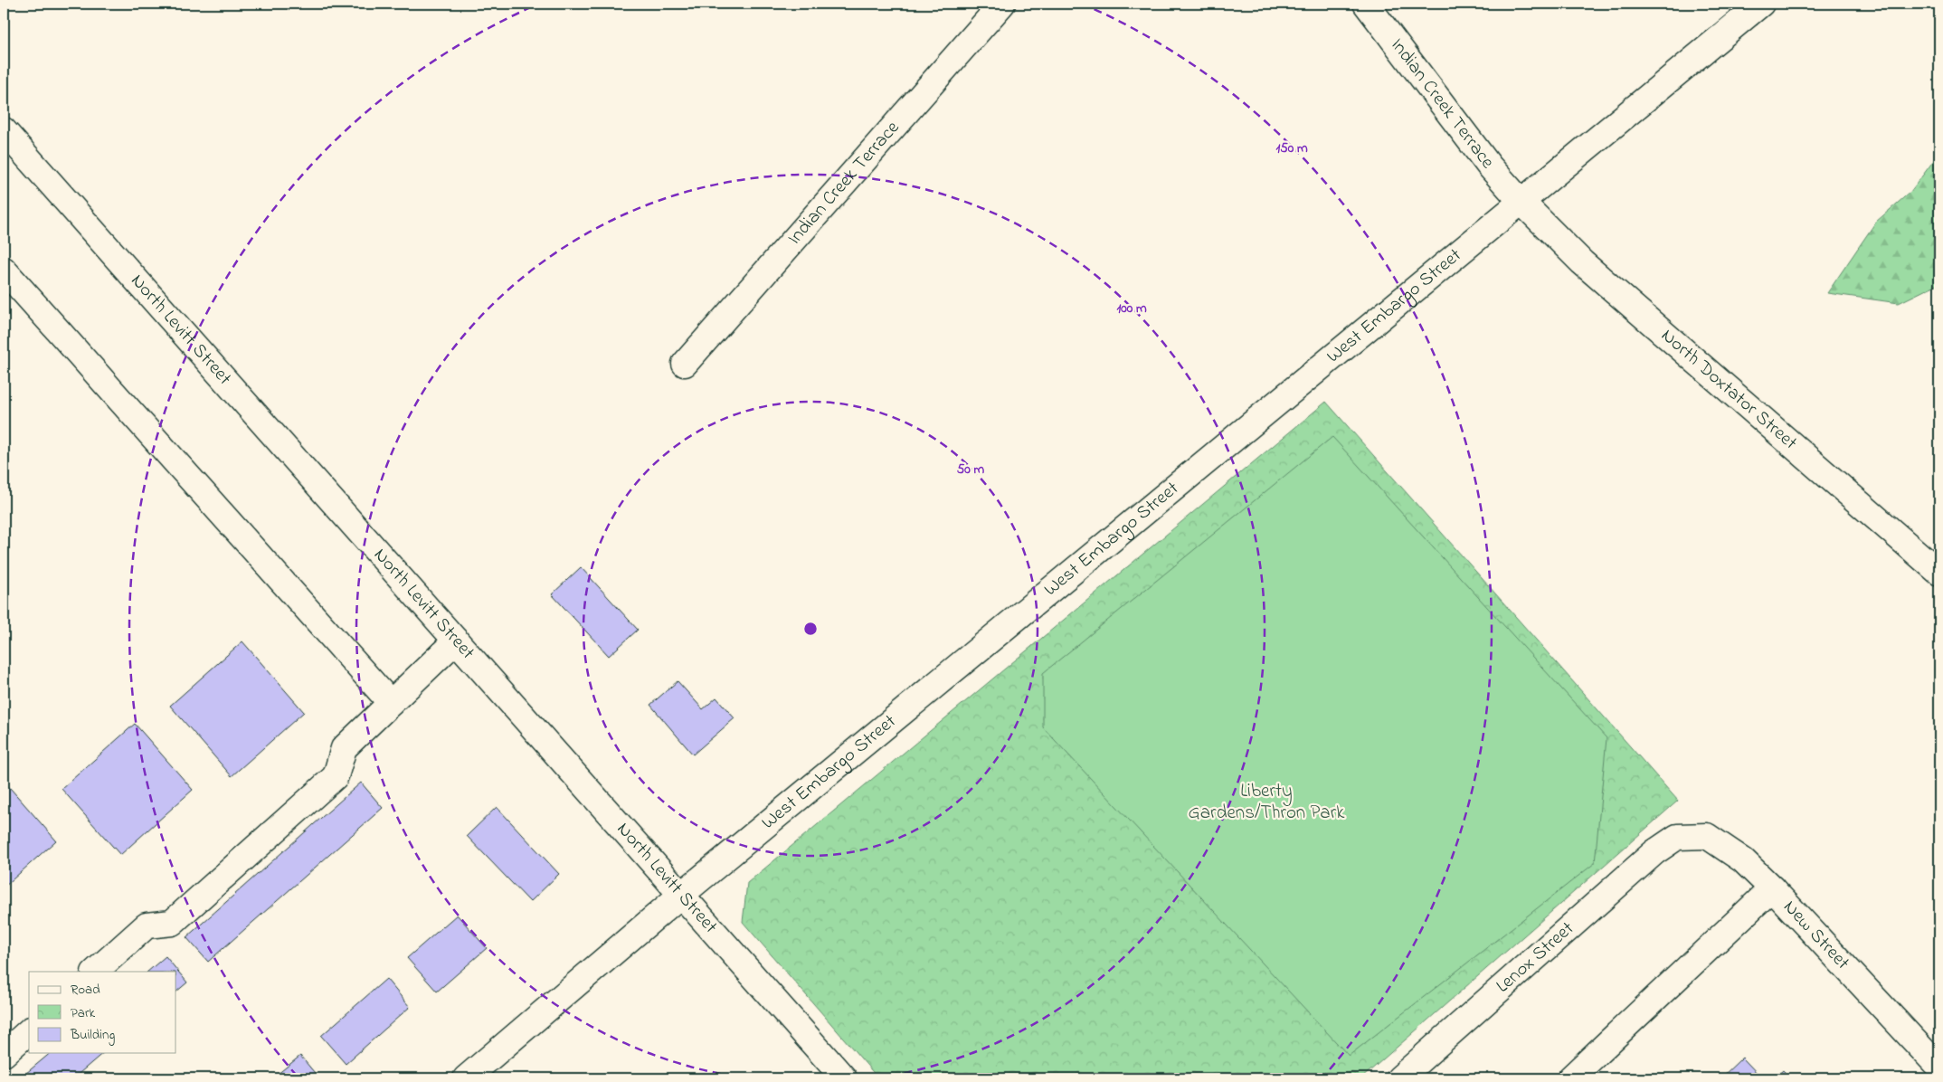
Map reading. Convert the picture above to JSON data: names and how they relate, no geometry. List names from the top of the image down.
{
  "streets": {
    "street": [
      "Indian Creek Terrace",
      "West Embargo Street",
      "North Levitt Street",
      "North Doxtator Street",
      "New Street",
      "Lenox Street"
    ]
  },
  "crossings": [
    ["Indian Creek Terrace", "West Embargo Street"],
    ["Indian Creek Terrace", "North Doxtator Street"],
    ["West Embargo Street", "North Levitt Street"],
    ["West Embargo Street", "North Doxtator Street"],
    ["New Street", "Lenox Street"]
  ],
  "parks": ["Liberty Gardens/Thron Park"],
  "legend": ["Road", "Park", "Building"],
  "rings": ["150 m", "100 m", "50 m"]
}
